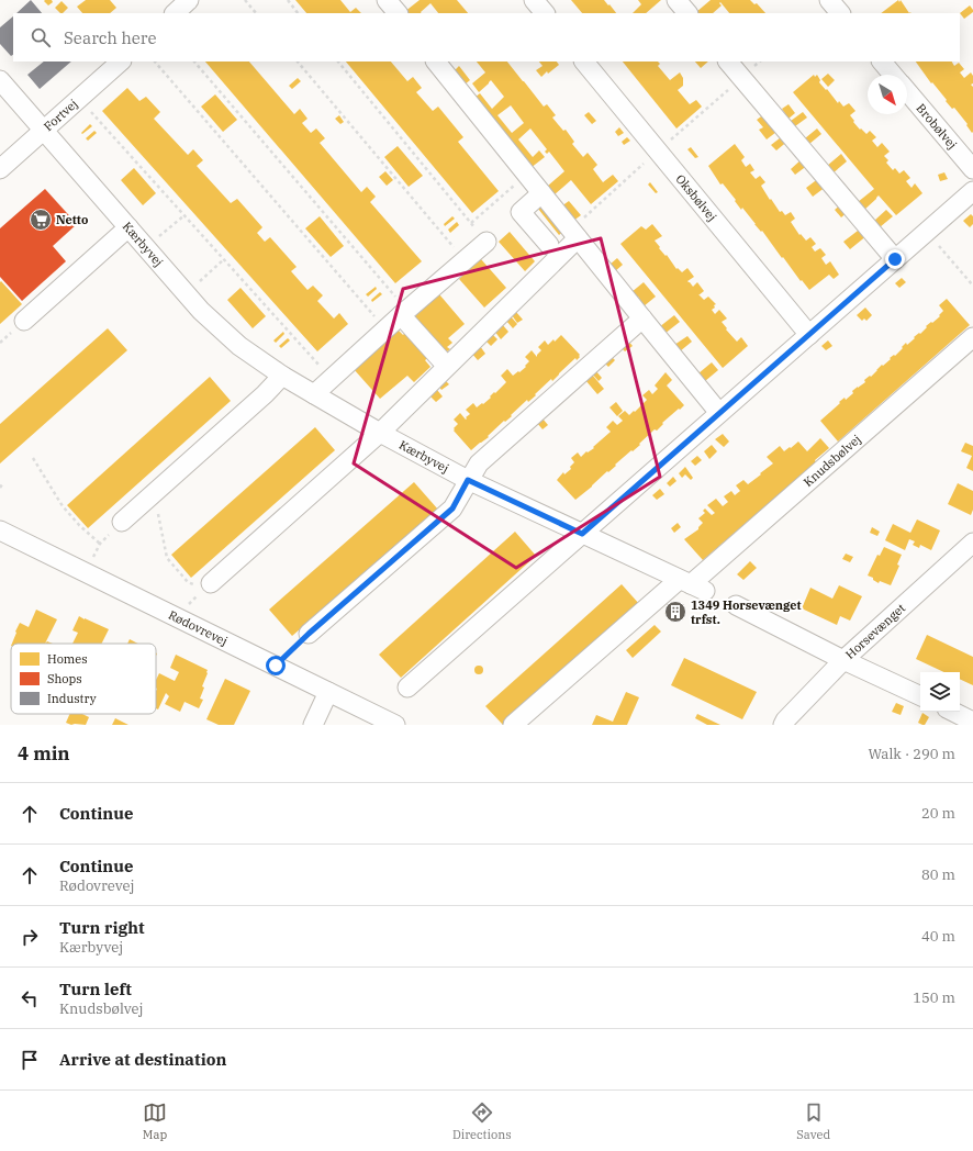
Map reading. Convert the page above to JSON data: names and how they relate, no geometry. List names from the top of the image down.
{
  "streets": {
    "street": [
      "Fortvej",
      "Brobølvej",
      "Oksbølvej",
      "Kærbyvej",
      "Knudsbølvej",
      "Rødovrevej",
      "Horsevænget"
    ]
  },
  "crossings": [
    ["Fortvej", "Kærbyvej"],
    ["Kærbyvej", "Knudsbølvej"]
  ],
  "places": {
    "supermarket": ["Netto"],
    "building": ["1349 Horsevænget trfst."]
  },
  "legend": ["Homes", "Shops", "Industry"],
  "north": "bottom right",
  "page": {
    "search": "Search here",
    "heading": ["4 min", "Walk · 290 m"],
    "list": [
      ["Continue", "20 m"],
      ["Continue", "Rødovrevej", "80 m"],
      ["Turn right", "Kærbyvej", "40 m"],
      ["Turn left", "Knudsbølvej", "150 m"],
      "Arrive at destination"
    ],
    "nav": ["Map", "Directions", "Saved"]
  }
}
